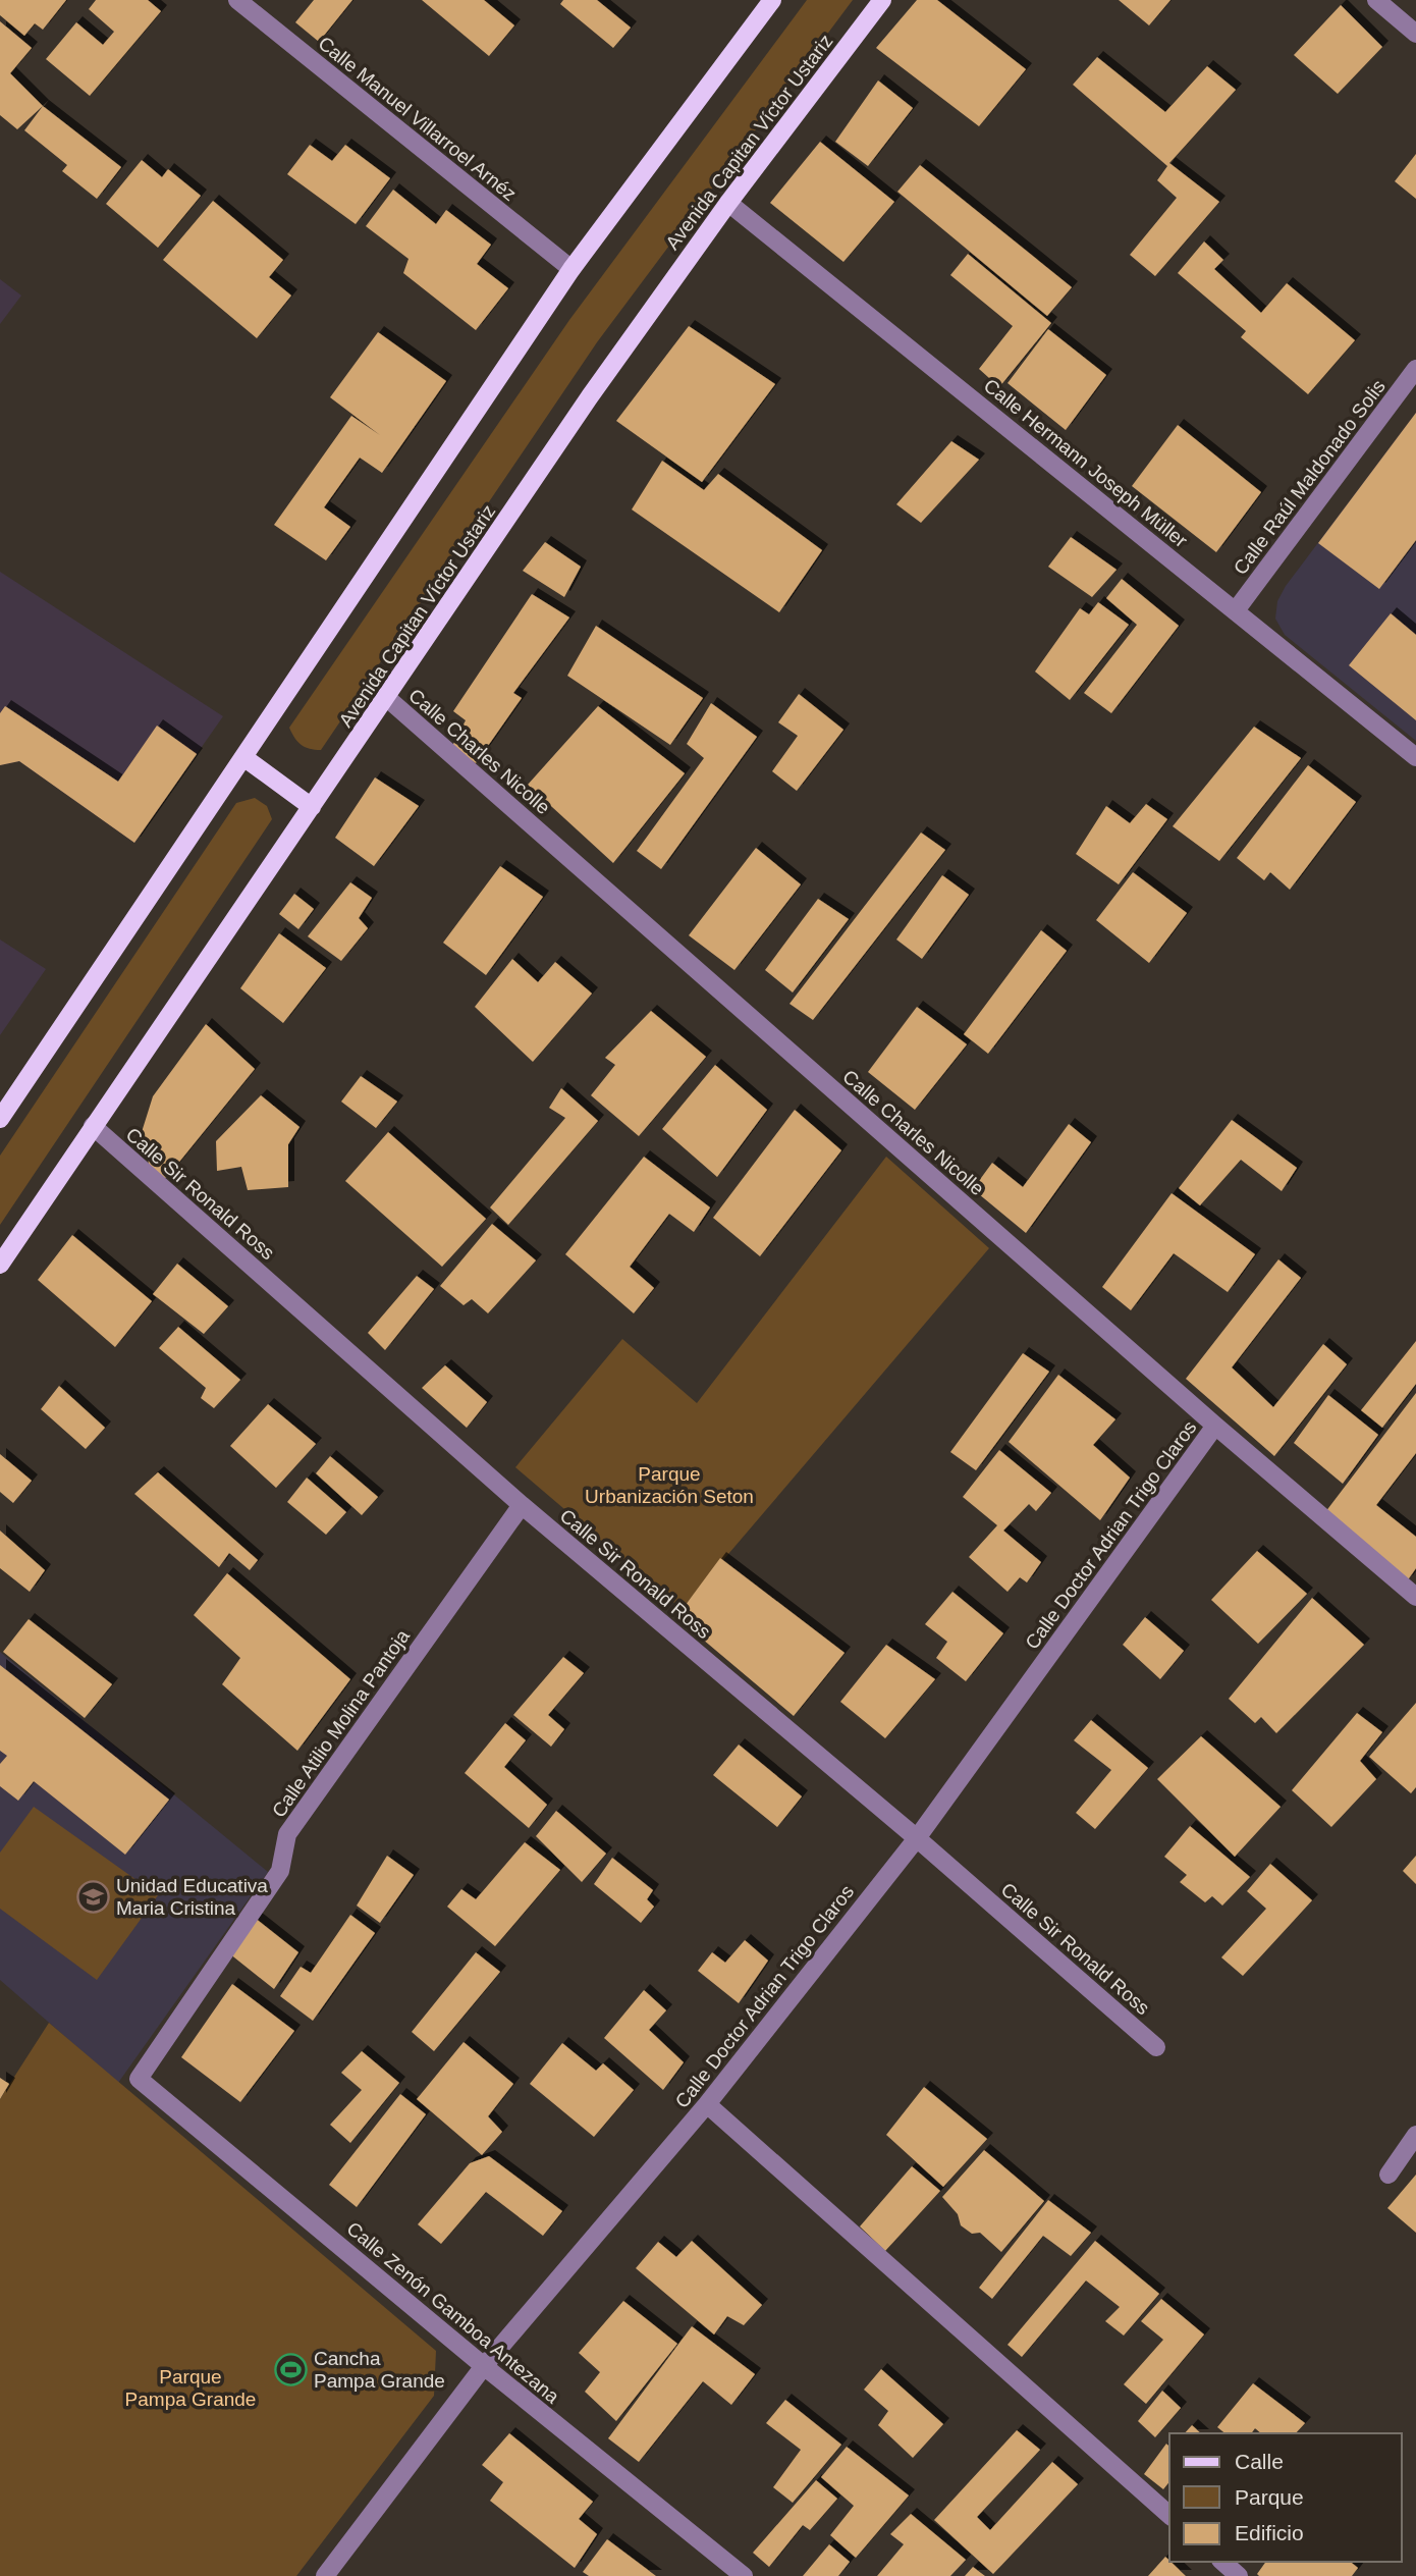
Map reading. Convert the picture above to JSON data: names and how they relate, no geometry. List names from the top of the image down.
{
  "streets": {
    "main road": ["Avenida Capitan Víctor Ustariz"],
    "street": [
      "Calle Manuel Villarroel Arnéz",
      "Calle Hermann Joseph Müller",
      "Calle Raúl Maldonado Solis",
      "Calle Charles Nicolle",
      "Calle Sir Ronald Ross",
      "Calle Doctor Adrian Trigo Claros",
      "Calle Atilio Molina Pantoja",
      "Calle Zenón Gamboa Antezana"
    ]
  },
  "crossings": [
    ["Avenida Capitan Víctor Ustariz", "Calle Hermann Joseph Müller"],
    ["Avenida Capitan Víctor Ustariz", "Calle Charles Nicolle"],
    ["Avenida Capitan Víctor Ustariz", "Calle Sir Ronald Ross"],
    ["Calle Hermann Joseph Müller", "Calle Raúl Maldonado Solis"],
    ["Calle Charles Nicolle", "Calle Doctor Adrian Trigo Claros"],
    ["Calle Sir Ronald Ross", "Calle Doctor Adrian Trigo Claros"],
    ["Calle Sir Ronald Ross", "Calle Atilio Molina Pantoja"],
    ["Calle Doctor Adrian Trigo Claros", "Calle Zenón Gamboa Antezana"],
    ["Calle Atilio Molina Pantoja", "Calle Zenón Gamboa Antezana"]
  ],
  "parks": ["Parque Urbanización Seton", "Parque Pampa Grande"],
  "places": {
    "school or university": ["Unidad Educativa Maria Cristina"],
    "sports": ["Cancha Pampa Grande"]
  },
  "legend": ["Calle", "Parque", "Edificio"]
}
